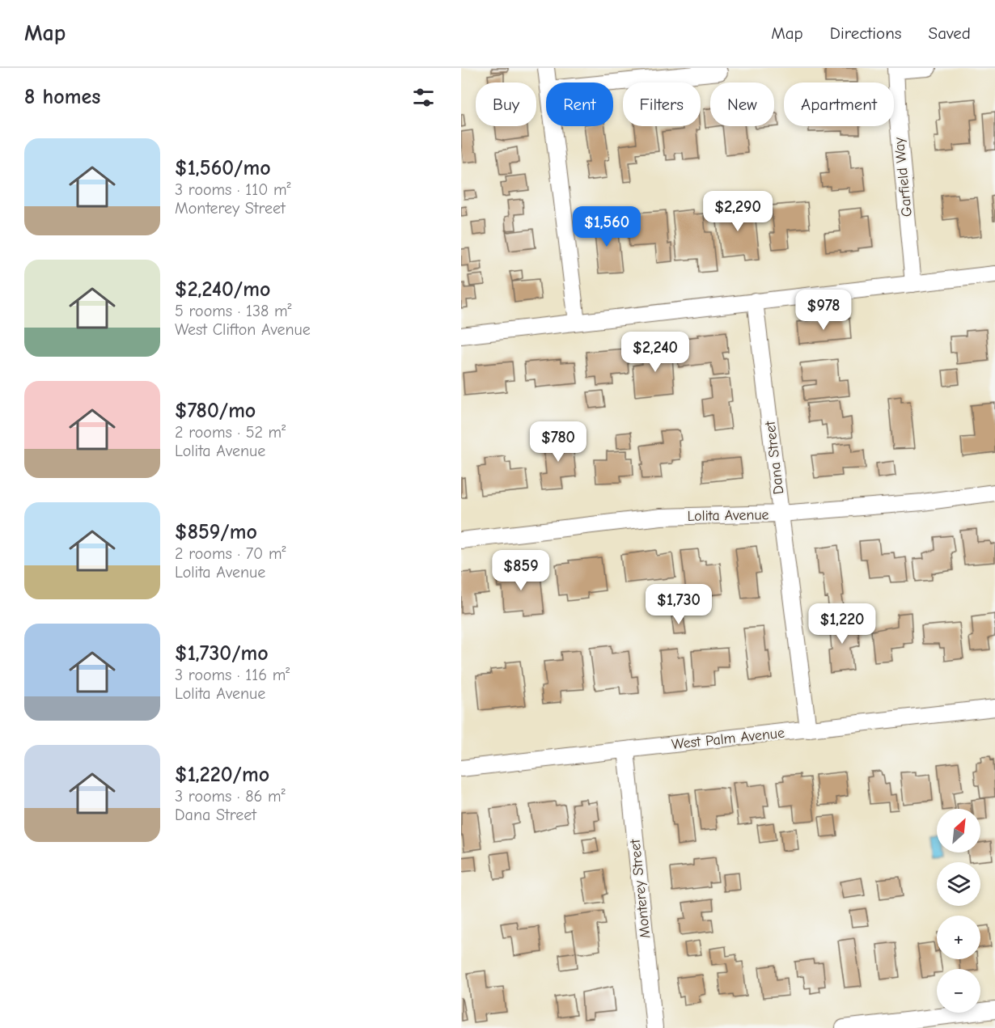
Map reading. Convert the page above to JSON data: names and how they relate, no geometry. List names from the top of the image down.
{
  "streets": {
    "street": [
      "Garfield Way",
      "Dana Street",
      "Lolita Avenue",
      "West Palm Avenue",
      "Monterey Street"
    ]
  },
  "crossings": [
    ["Dana Street", "Lolita Avenue"],
    ["Dana Street", "West Palm Avenue"],
    ["West Palm Avenue", "Monterey Street"]
  ],
  "north": "top right",
  "page": {
    "header": "Map",
    "nav": ["Map", "Directions", "Saved"],
    "heading": "8 homes",
    "chip": [
      "Buy",
      "Rent",
      "Filters",
      "New",
      "Apartment"
    ],
    "list": [
      {
        "name": "$1,560/mo",
        "note": "3 rooms · 110 m² · Monterey Street"
      },
      {
        "name": "$2,240/mo",
        "note": "5 rooms · 138 m² · West Clifton Avenue"
      },
      {
        "name": "$780/mo",
        "note": "2 rooms · 52 m² · Lolita Avenue"
      },
      {
        "name": "$859/mo",
        "note": "2 rooms · 70 m² · Lolita Avenue"
      },
      {
        "name": "$1,730/mo",
        "note": "3 rooms · 116 m² · Lolita Avenue"
      },
      {
        "name": "$1,220/mo",
        "note": "3 rooms · 86 m² · Dana Street"
      }
    ],
    "price": [
      "$2,290",
      "$1,560",
      "$978",
      "$2,240",
      "$780",
      "$859",
      "$1,730",
      "$1,220"
    ],
    "map_buttons": ["+", "−"]
  }
}
